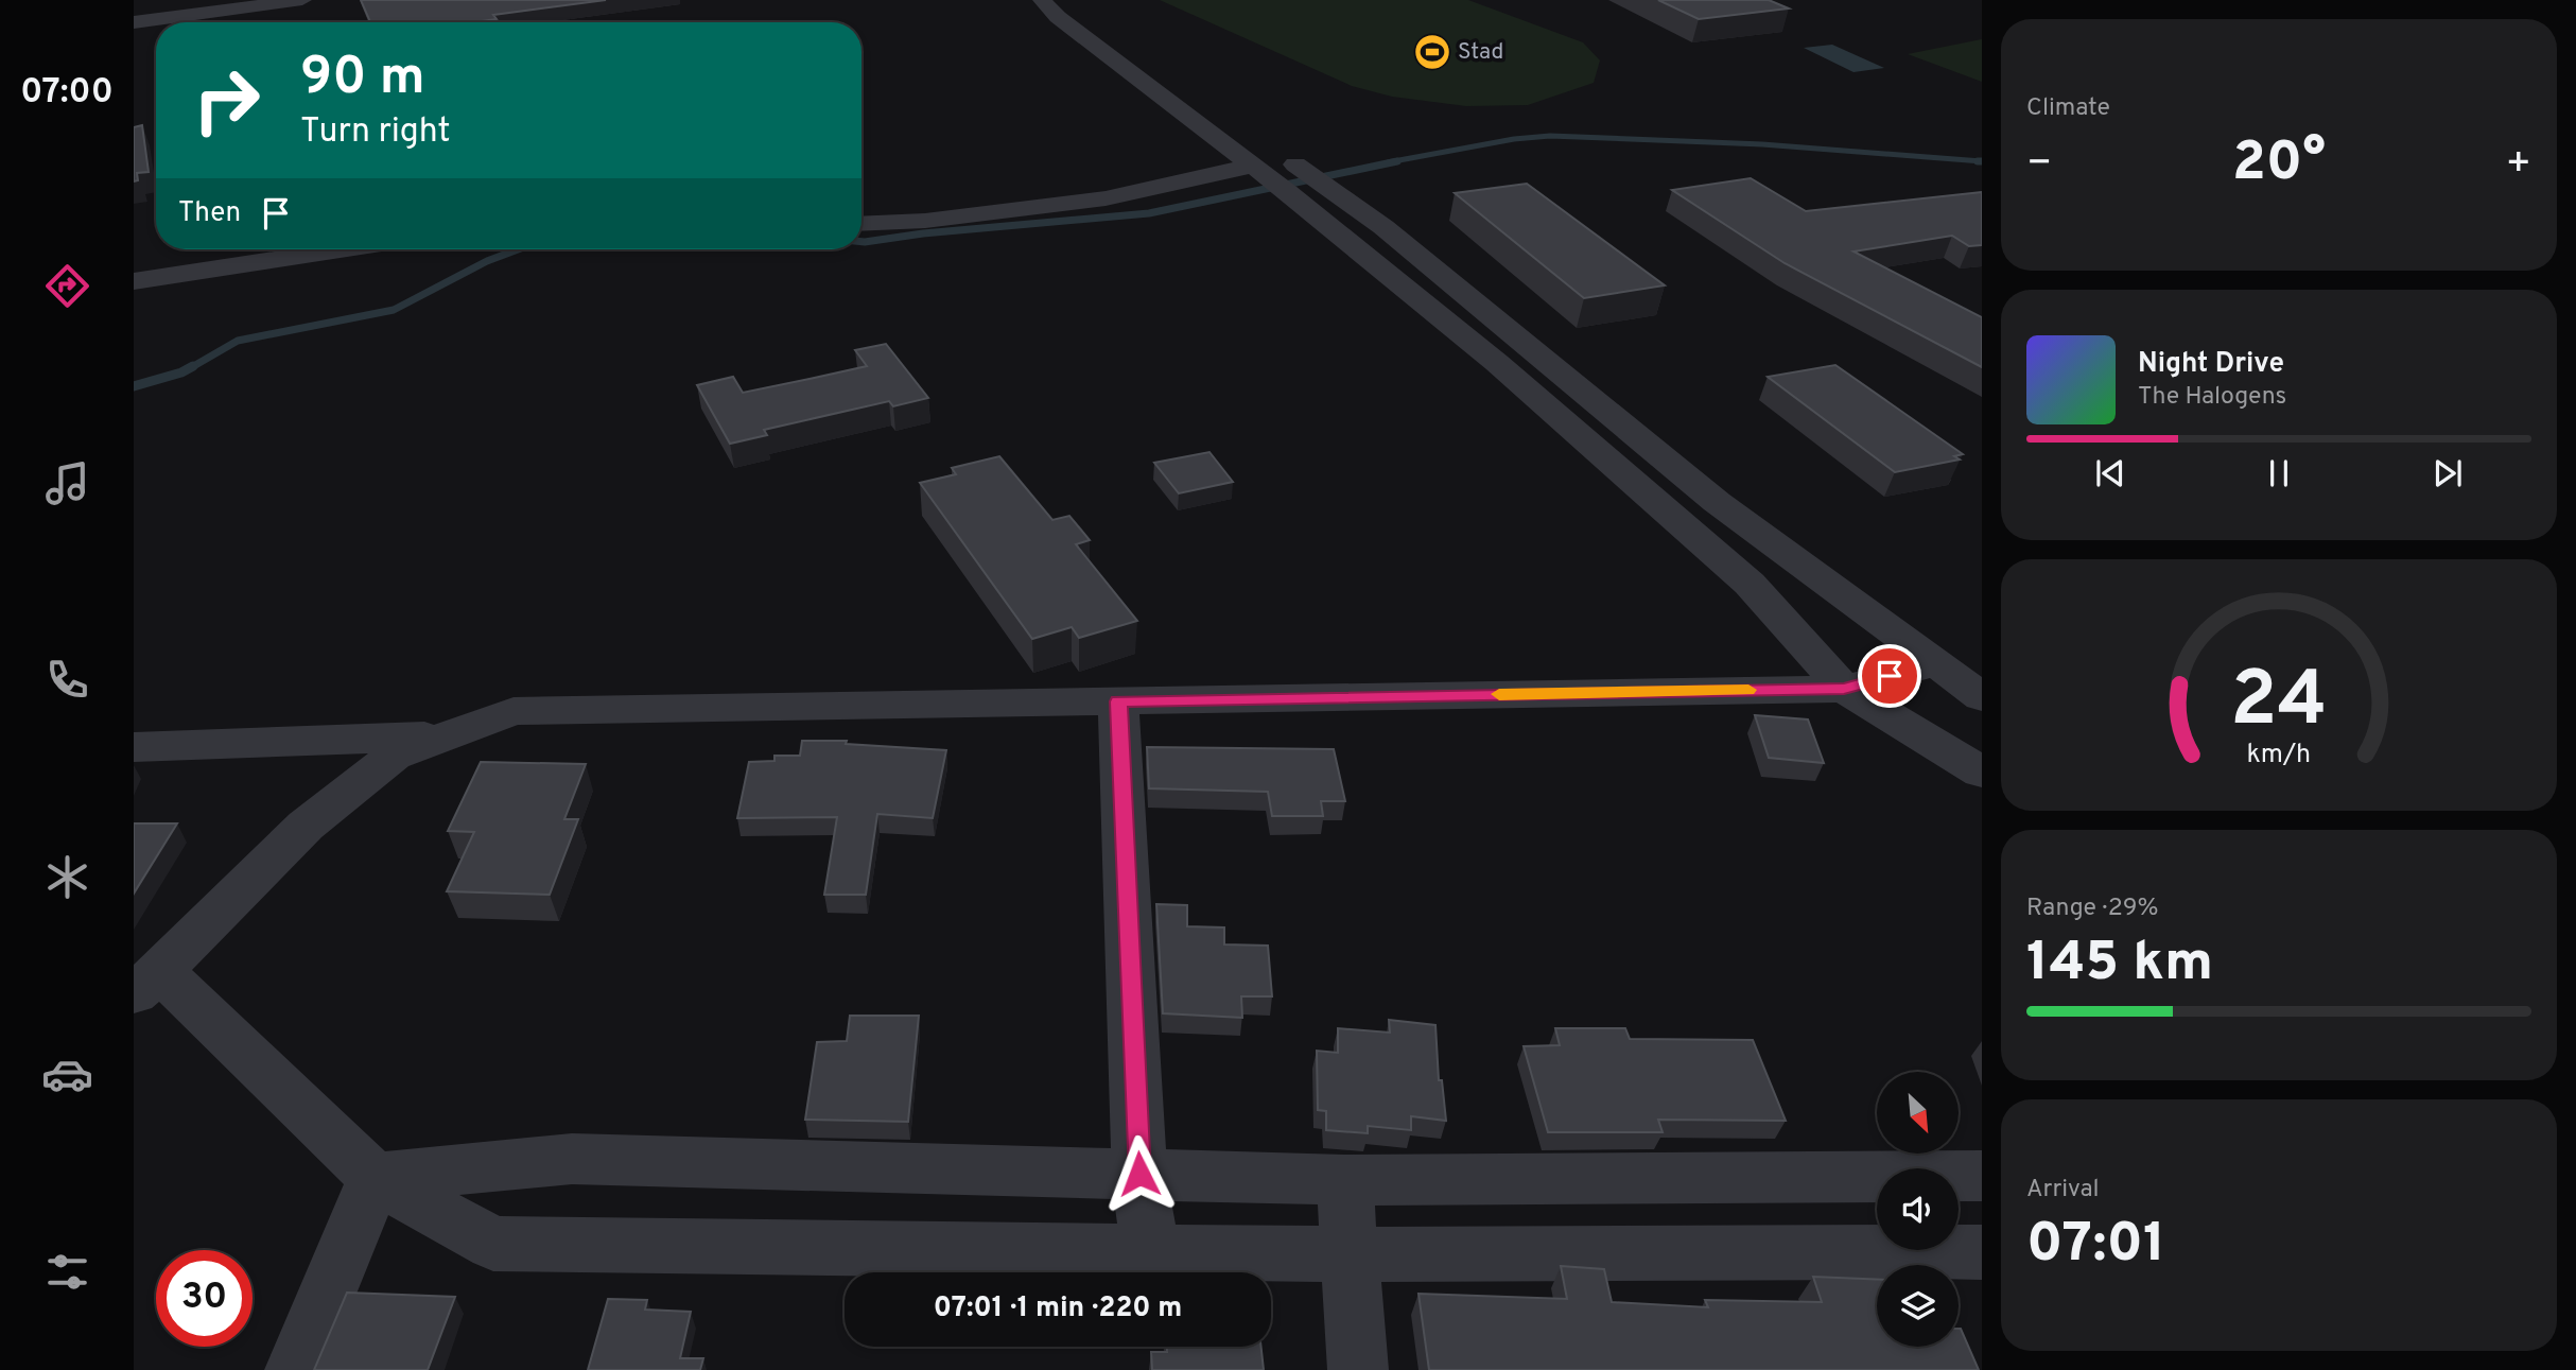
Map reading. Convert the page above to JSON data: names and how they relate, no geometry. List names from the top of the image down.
{
  "places": {
    "sports": ["Stad"]
  },
  "north": "bottom right",
  "page": {
    "tabs": "07:00",
    "tile": [
      "Climate",
      ["Range · 29%", "145 km"],
      ["Arrival", "07:01"]
    ],
    "turn": ["90 m", "Turn right"],
    "heat": ["−", "20°", "+"],
    "then": "Then",
    "song": ["Night Drive", "The Halogens"],
    "limit": "30",
    "trip": "07:01 · 1 min · 220 m",
    "gauge": ["24", "km/h"]
  }
}
